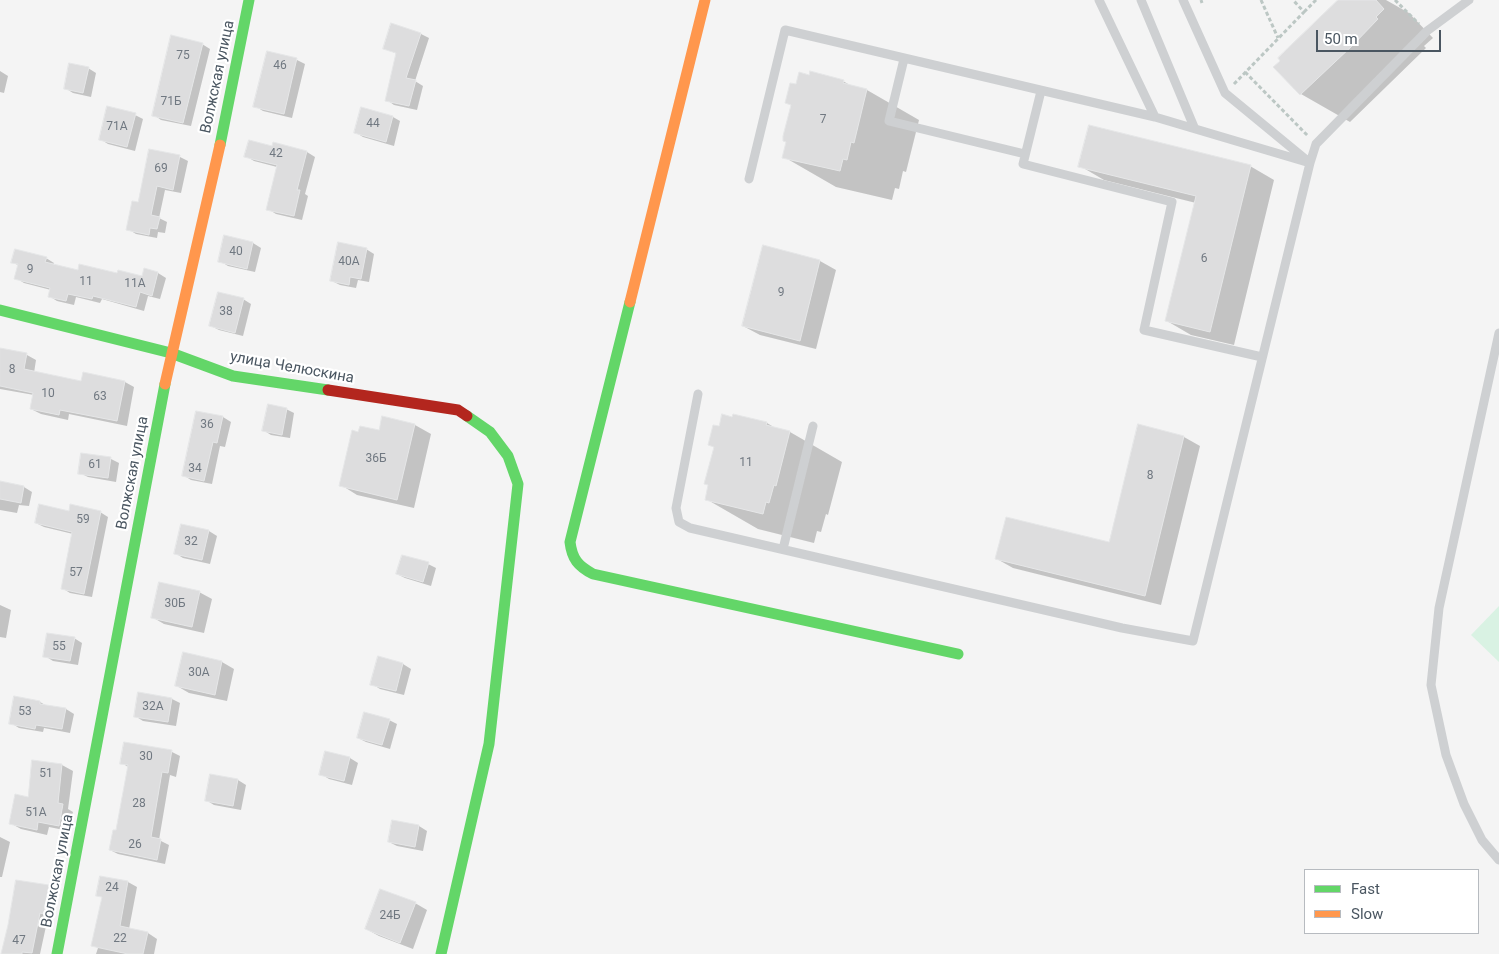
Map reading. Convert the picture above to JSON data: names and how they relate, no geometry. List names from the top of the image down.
{
  "streets": {
    "street": ["Волжская улица", "улица Челюскина"]
  },
  "crossings": [
    ["Волжская улица", "улица Челюскина"]
  ],
  "house_numbers": [
    "75",
    "46",
    "71Б",
    "7",
    "44",
    "71А",
    "42",
    "69",
    "40",
    "6",
    "40А",
    "9",
    "11",
    "11А",
    "9",
    "38",
    "8",
    "10",
    "63",
    "36",
    "36Б",
    "11",
    "61",
    "34",
    "8",
    "59",
    "32",
    "57",
    "30Б",
    "55",
    "30А",
    "32А",
    "53",
    "30",
    "51",
    "28",
    "51А",
    "26",
    "24",
    "24Б",
    "22",
    "47"
  ],
  "legend": ["Fast", "Slow"],
  "scale_bar": "50 m"
}
